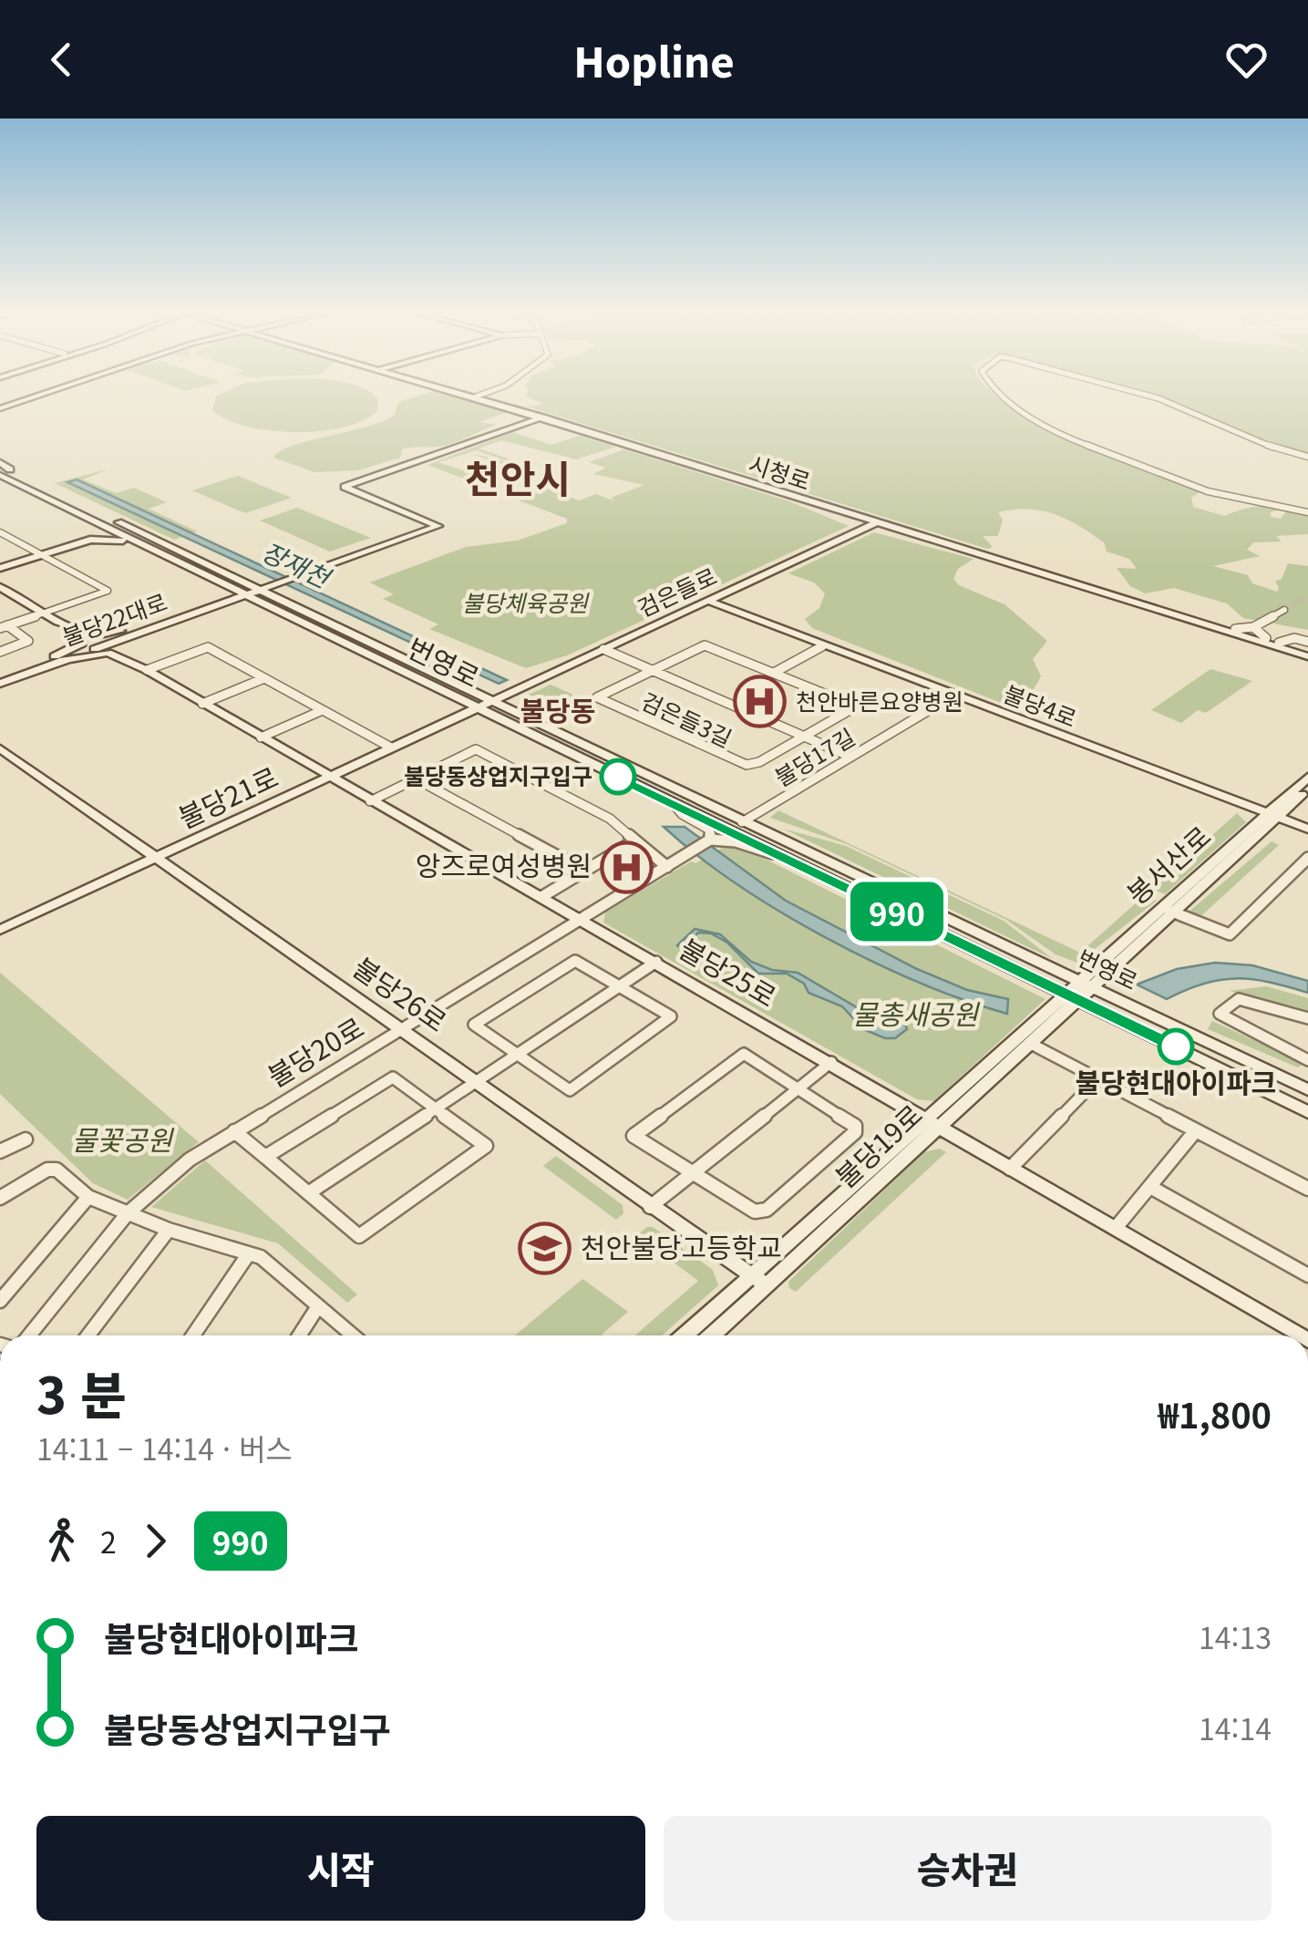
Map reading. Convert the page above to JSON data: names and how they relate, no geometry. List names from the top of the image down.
{
  "streets": {
    "street": [
      "시청로",
      "검은들로",
      "불당22대로",
      "번영로",
      "불당4로",
      "검은들3길",
      "불당17길",
      "불당21로",
      "봉서산로",
      "불당25로",
      "불당26로",
      "불당20로",
      "불당19로"
    ]
  },
  "crossings": [
    ["시청로", "검은들로"],
    ["검은들로", "번영로"],
    ["검은들로", "불당4로"],
    ["검은들로", "불당21로"],
    ["불당22대로", "번영로"],
    ["번영로", "불당17길"],
    ["번영로", "불당21로"],
    ["번영로", "봉서산로"],
    ["번영로", "불당19로"],
    ["불당4로", "불당17길"],
    ["불당4로", "봉서산로"],
    ["불당21로", "불당25로"],
    ["불당21로", "불당26로"],
    ["봉서산로", "불당19로"],
    ["불당25로", "불당20로"],
    ["불당25로", "불당19로"],
    ["불당26로", "불당20로"],
    ["불당26로", "불당19로"]
  ],
  "districts": ["천안시", "불당동"],
  "water": ["장재천"],
  "parks": ["불당체육공원", "물총새공원", "물꽃공원"],
  "places": {
    "hospital": ["천안바른요양병원", "앙즈로여성병원"],
    "other": ["불당동상업지구입구", "불당현대아이파크"],
    "school or university": ["천안불당고등학교"]
  },
  "lines": ["bus line 990"],
  "page": {
    "header": "Hopline",
    "on_map": "990",
    "heading": ["3 분", "14:11 – 14:14 · 버스", "₩1,800"],
    "legs": ["2", "990"],
    "list": [
      {
        "name": "불당현대아이파크",
        "value": "14:13"
      },
      {
        "name": "불당동상업지구입구",
        "value": "14:14"
      }
    ],
    "buttons": ["시작", "승차권"]
  }
}
